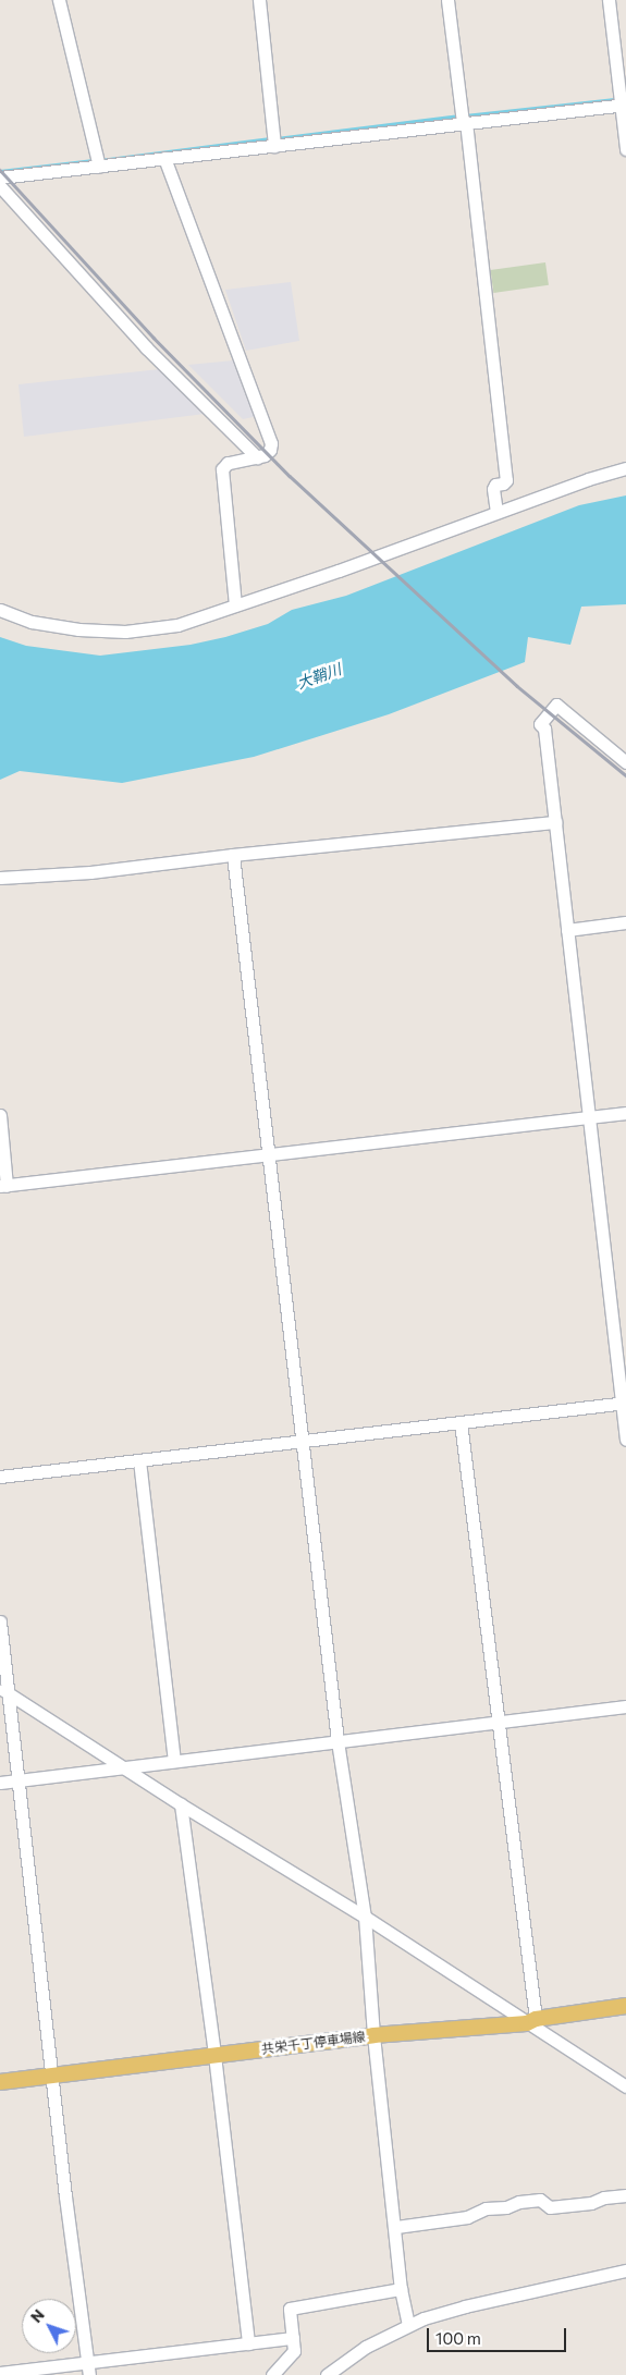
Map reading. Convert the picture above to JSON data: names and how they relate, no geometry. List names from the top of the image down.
{
  "streets": {
    "main road": ["共栄千丁停車場線"]
  },
  "water": ["大鞘川"],
  "scale_bar": "100 m",
  "north": "top left"
}
